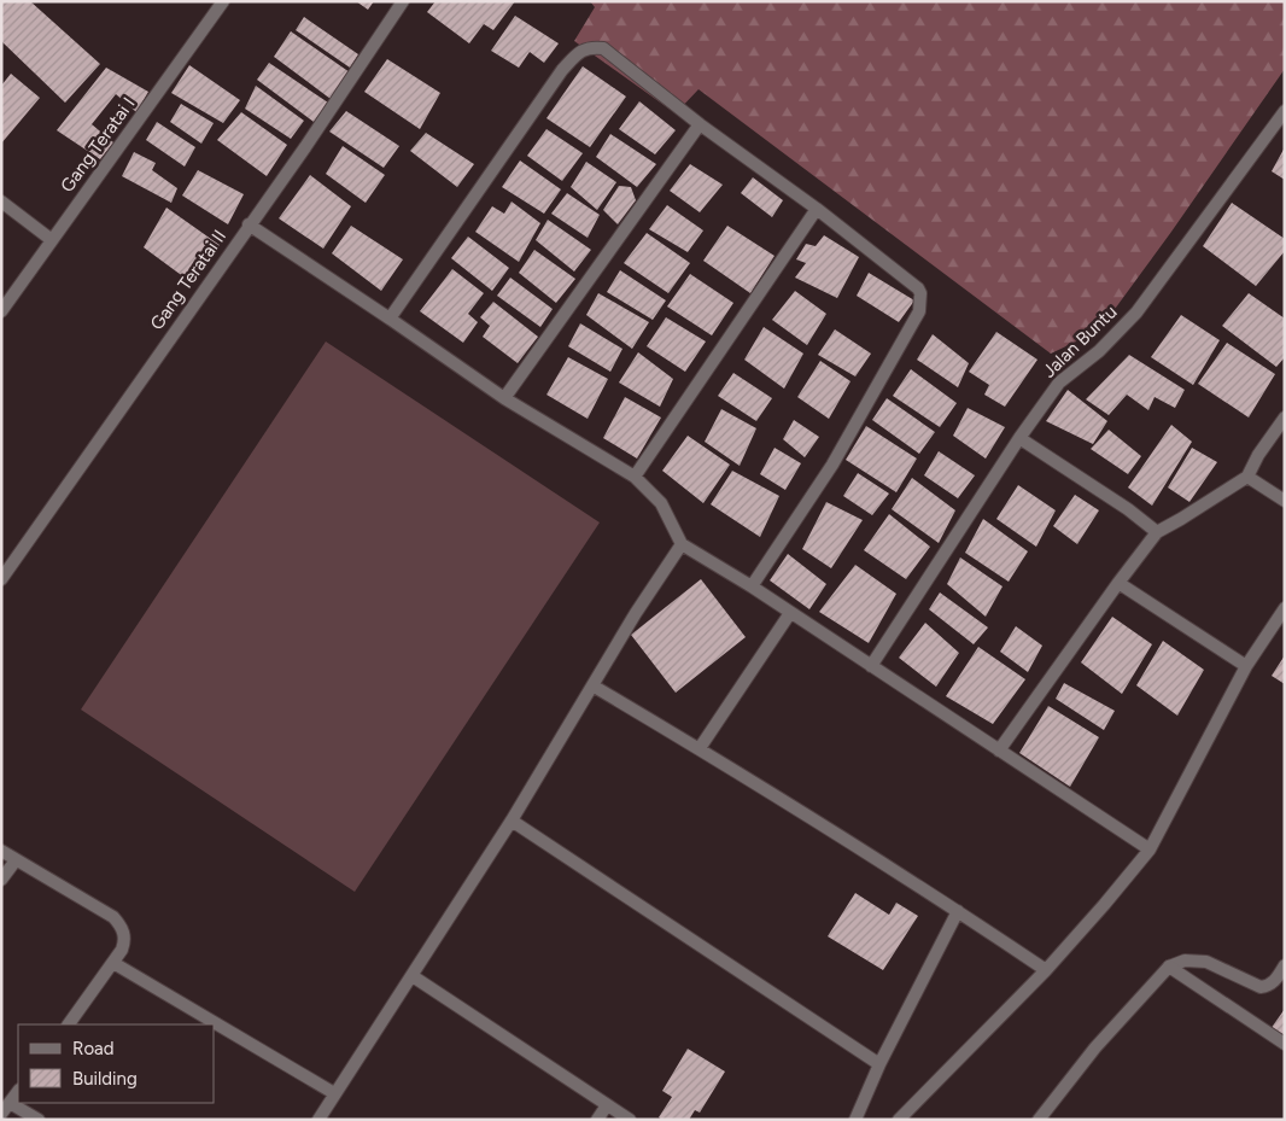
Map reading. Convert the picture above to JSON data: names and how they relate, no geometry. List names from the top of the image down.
{
  "streets": {
    "street": ["Gang Teratai I", "Gang Teratai II", "Jalan Buntu"]
  },
  "legend": ["Road", "Building"]
}
